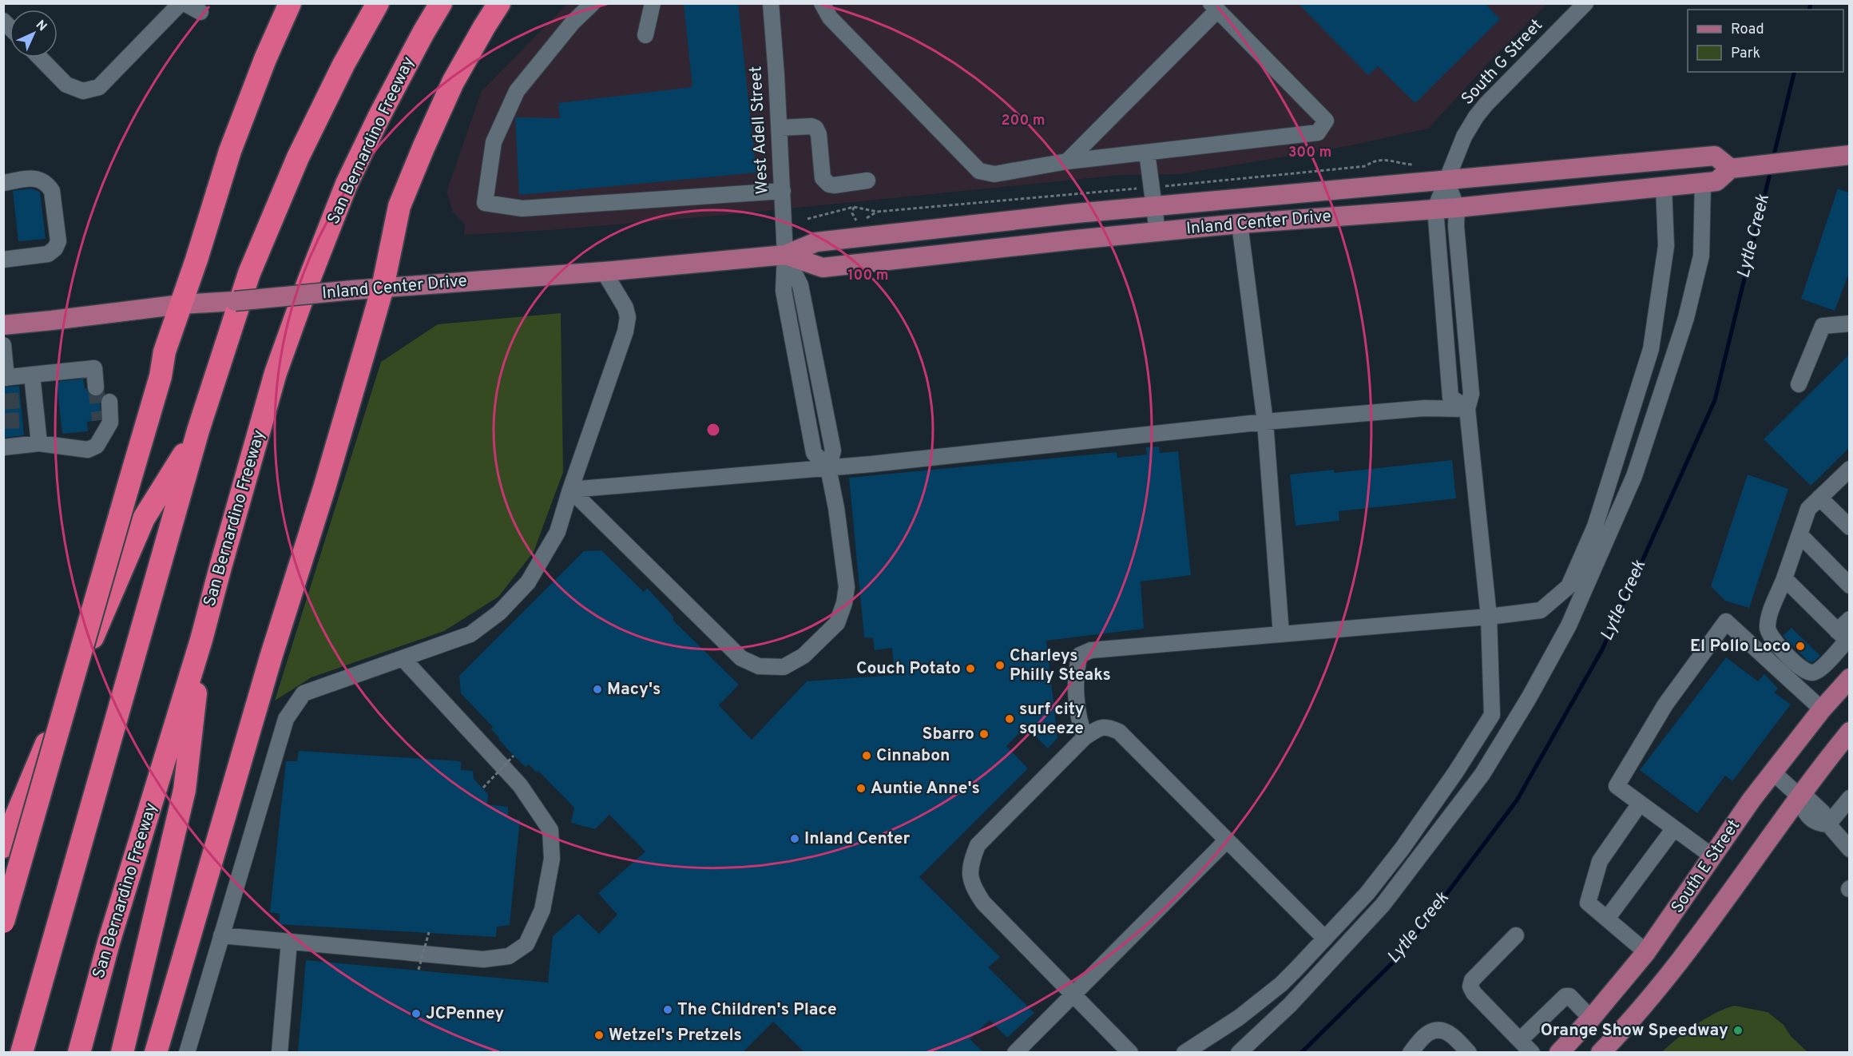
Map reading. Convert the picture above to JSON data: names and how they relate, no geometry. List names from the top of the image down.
{
  "streets": {
    "highway": ["San Bernardino Freeway"],
    "main road": ["Inland Center Drive", "South E Street"],
    "street": ["South G Street", "West Adell Street"]
  },
  "crossings": [
    ["South G Street", "Inland Center Drive"],
    ["West Adell Street", "Inland Center Drive"]
  ],
  "water": ["Lytle Creek"],
  "places": [
    "El Pollo Loco",
    "Charleys Philly Steaks",
    "Couch Potato",
    "Macy's",
    "surf city squeeze",
    "Sbarro",
    "Cinnabon",
    "Auntie Anne's",
    "Inland Center",
    "The Children's Place",
    "JCPenney",
    "Orange Show Speedway",
    "Wetzel's Pretzels"
  ],
  "legend": ["Road", "Park"],
  "north": "top right",
  "rings": ["200 m", "300 m", "100 m"]
}
